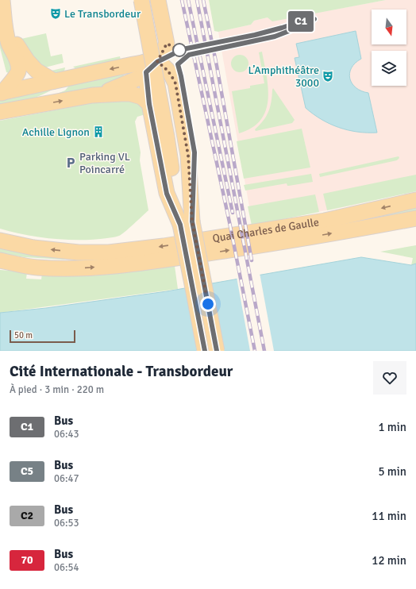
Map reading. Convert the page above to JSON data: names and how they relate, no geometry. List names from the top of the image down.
{
  "streets": {
    "main road": ["Quai Charles de Gaulle"]
  },
  "places": {
    "theatre": ["Le Transbordeur", "L’Amphithéâtre 3000"],
    "building": ["Achille Lignon"],
    "parking": ["Parking VL Poincarré"]
  },
  "lines": ["bus line C1"],
  "scale_bar": "50 m",
  "north": "bottom",
  "page": {
    "on_map": "C1",
    "scale": "50 m",
    "heading": ["Cité Internationale - Transbordeur", "À pied · 3 min · 220 m"],
    "list": [
      {
        "mark": "C1",
        "name": "Bus",
        "note": "06:43",
        "value": "1 min"
      },
      {
        "mark": "C5",
        "name": "Bus",
        "note": "06:47",
        "value": "5 min"
      },
      {
        "mark": "C2",
        "name": "Bus",
        "note": "06:53",
        "value": "11 min"
      },
      {
        "mark": "70",
        "name": "Bus",
        "note": "06:54",
        "value": "12 min"
      }
    ]
  }
}
